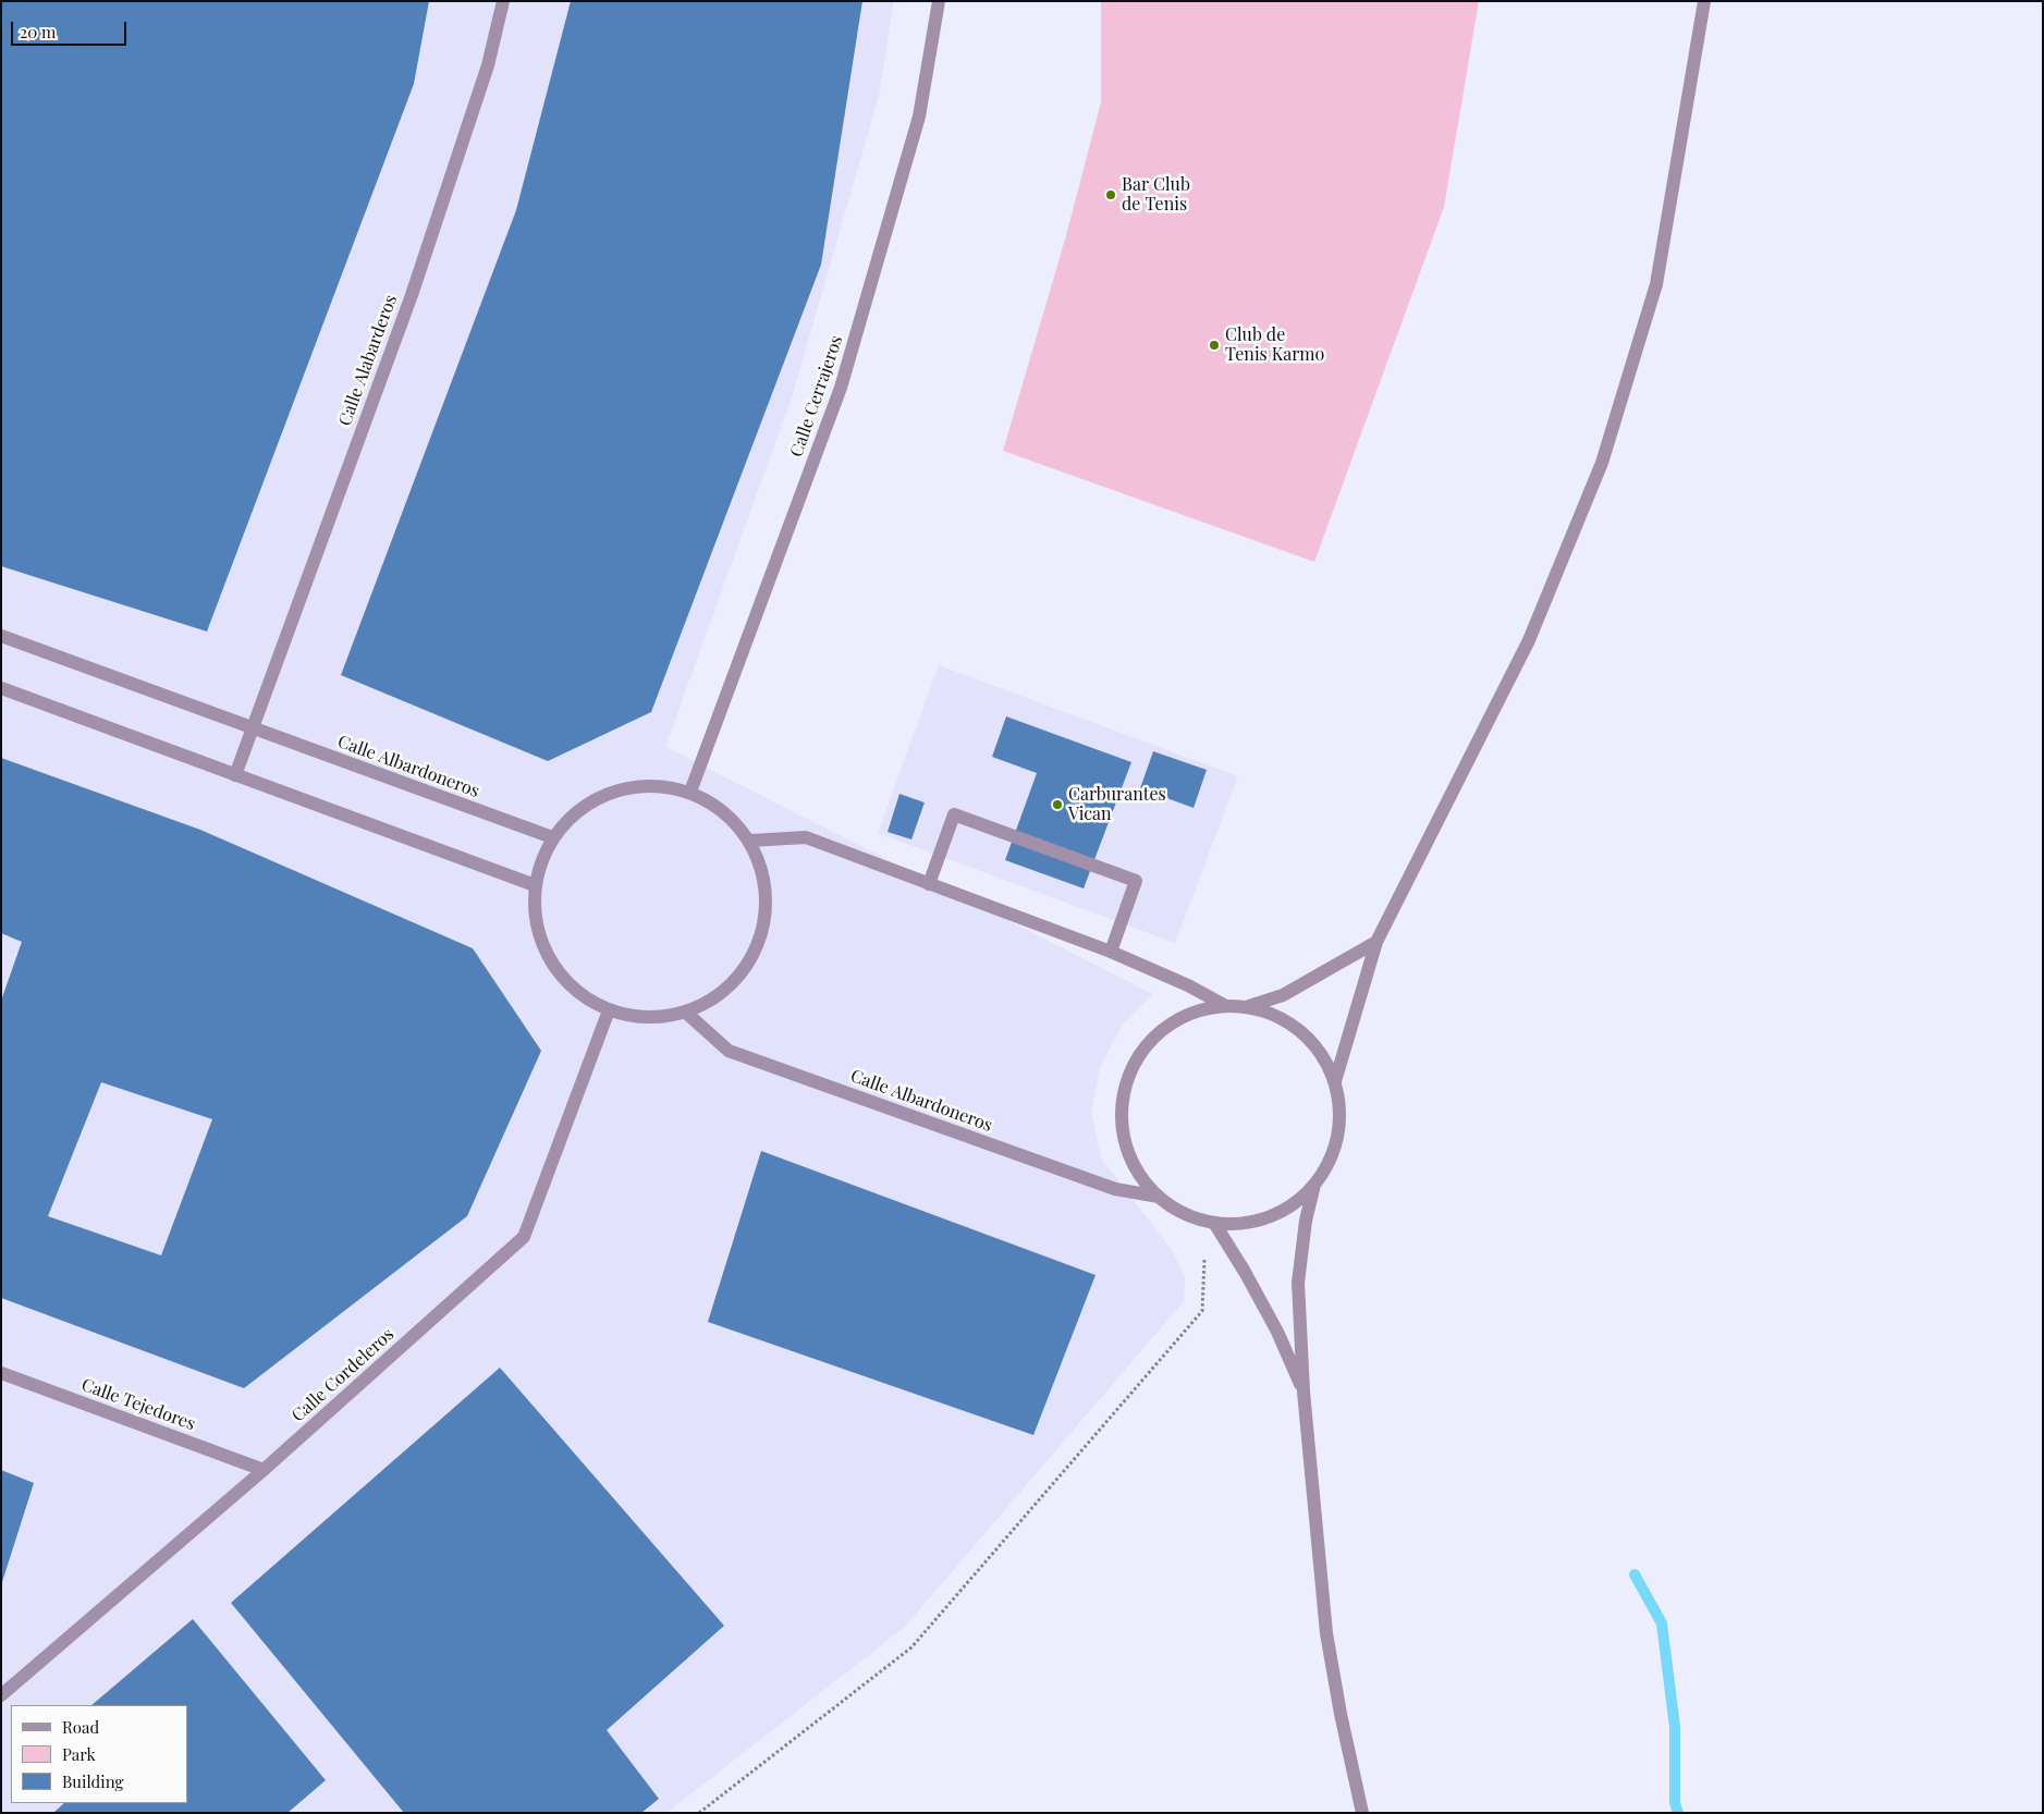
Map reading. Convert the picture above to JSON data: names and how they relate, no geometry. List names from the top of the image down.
{
  "streets": {
    "street": [
      "Calle Alabarderos",
      "Calle Cerrajeros",
      "Calle Albardoneros",
      "Calle Cordeleros",
      "Calle Tejedores"
    ]
  },
  "crossings": [
    ["Calle Alabarderos", "Calle Albardoneros"],
    ["Calle Cordeleros", "Calle Tejedores"]
  ],
  "places": ["Bar Club de Tenis", "Club de Tenis Karmo", "Carburantes Vican"],
  "legend": ["Road", "Park", "Building"],
  "scale_bar": "20 m"
}
